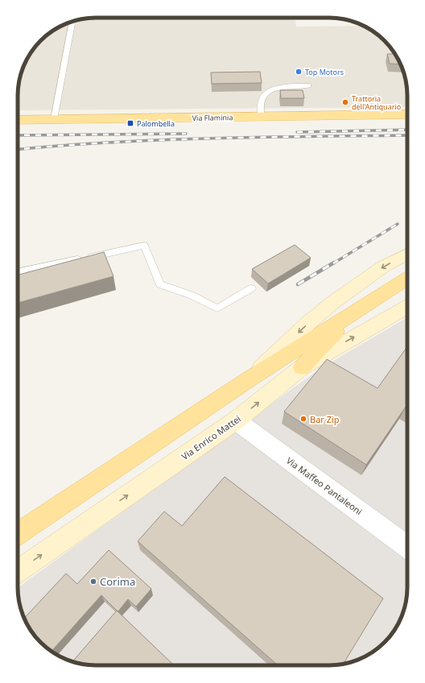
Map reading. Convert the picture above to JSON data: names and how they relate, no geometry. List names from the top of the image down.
{
  "streets": {
    "main road": ["Via Flaminia"],
    "street": ["Via Enrico Mattei", "Via Maffeo Pantaleoni"]
  },
  "crossings": [
    ["Via Enrico Mattei", "Via Maffeo Pantaleoni"]
  ],
  "places": {
    "other": [
      "Top Motors",
      "Trattoria dell'Antiquario",
      "Bar Zip",
      "Corima"
    ],
    "transit": ["Palombella"]
  }
}
